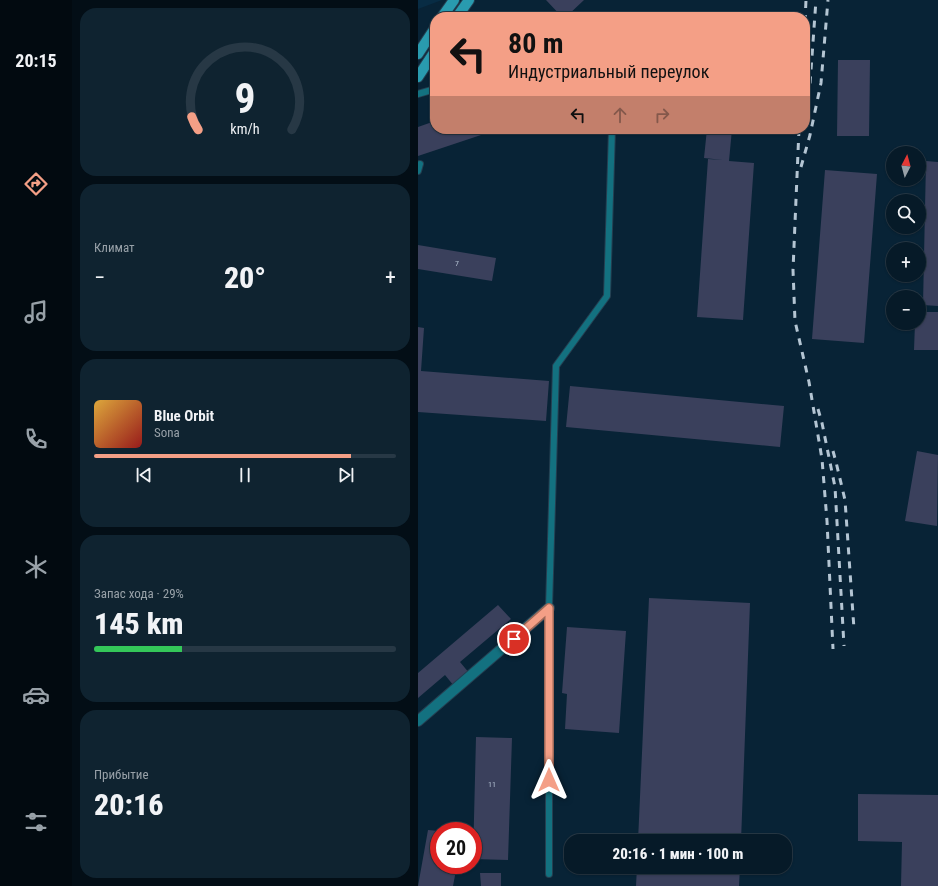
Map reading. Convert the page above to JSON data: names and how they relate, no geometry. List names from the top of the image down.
{
  "house_numbers": ["7", "11"],
  "north": "top",
  "page": {
    "tabs": "20:15",
    "turn": ["80 m", "Индустриальный переулок"],
    "map_buttons": ["+", "−"],
    "tile": [
      "Климат",
      ["Запас хода · 29%", "145 km"],
      ["Прибытие", "20:16"]
    ],
    "heat": ["−", "20°", "+"],
    "song": ["Blue Orbit", "Sona"],
    "limit": "20",
    "trip": "20:16 · 1 мин · 100 m",
    "gauge": ["9", "km/h"]
  }
}
